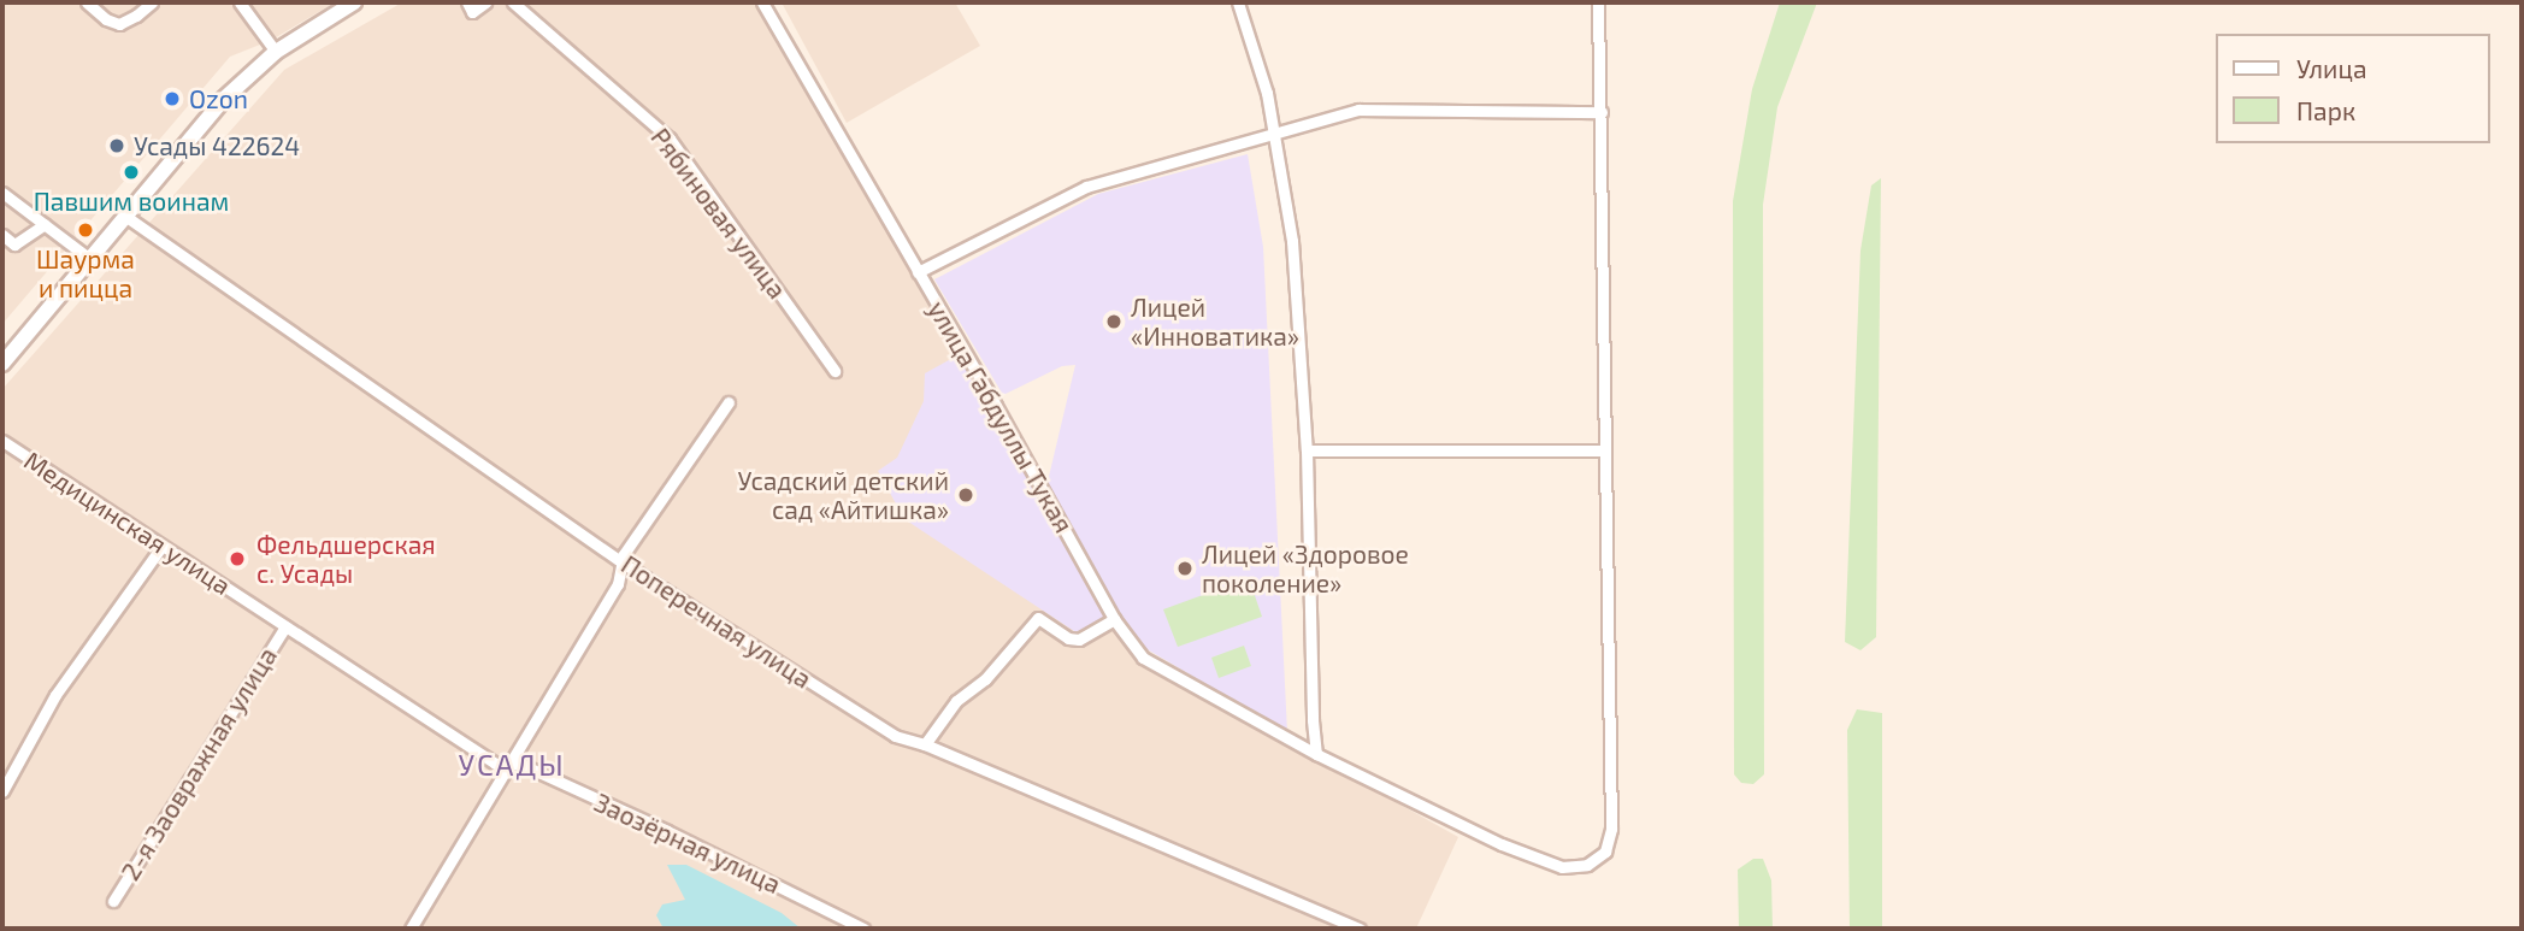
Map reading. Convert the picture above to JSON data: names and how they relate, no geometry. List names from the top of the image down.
{
  "streets": {
    "street": [
      "Рябиновая улица",
      "улица Габдуллы Тукая",
      "Медицинская улица",
      "Поперечная улица",
      "2-я Заовражная улица",
      "Заозёрная улица"
    ]
  },
  "crossings": [
    ["Медицинская улица", "2-я Заовражная улица"],
    ["Медицинская улица", "Заозёрная улица"]
  ],
  "districts": ["УСАДЫ"],
  "places": [
    "Ozon",
    "Усады 422624",
    "Павшим воинам",
    "Шаурма и пицца",
    "Лицей «Инноватика»",
    "Усадский детский сад «Айтишка»",
    "Фельдшерская с. Усады",
    "Лицей «Здоровое поколение»"
  ],
  "legend": ["Улица", "Парк"]
}
